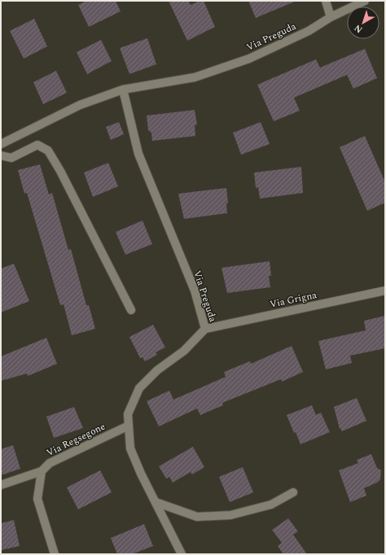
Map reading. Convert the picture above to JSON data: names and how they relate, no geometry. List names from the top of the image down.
{
  "streets": {
    "street": ["Via Preguda", "Via Grigna", "Via Regsegone"]
  },
  "crossings": [
    ["Via Preguda", "Via Grigna"],
    ["Via Preguda", "Via Regsegone"]
  ],
  "north": "bottom left"
}
